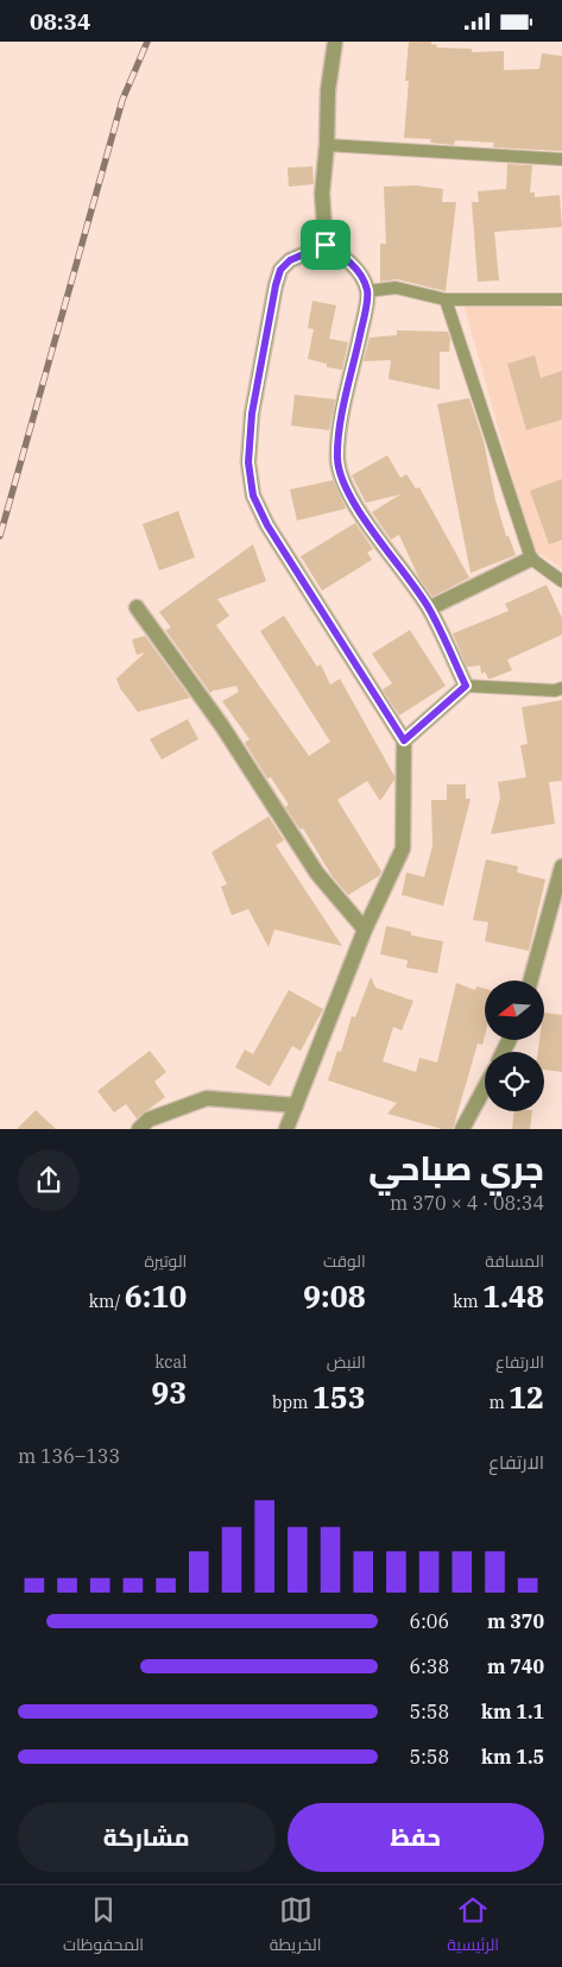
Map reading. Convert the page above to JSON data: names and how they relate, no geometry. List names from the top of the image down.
{
  "north": "left",
  "page": {
    "status": "08:34",
    "heading": ["جري صباحي", "08:34 · 4 × 370 m"],
    "stats": [
      ["المسافة", "1.48 km"],
      ["الوقت", "9:08"],
      ["الوتيرة", "6:10 /km"],
      ["الارتفاع", "12 m"],
      ["النبض", "153 bpm"],
      ["kcal", "93"]
    ],
    "chart": ["الارتفاع", "133–136 m"],
    "list": [
      {
        "name": "370 m",
        "note": "6:06"
      },
      {
        "name": "740 m",
        "note": "6:38"
      },
      {
        "name": "1.1 km",
        "note": "5:58"
      },
      {
        "name": "1.5 km",
        "note": "5:58"
      }
    ],
    "buttons": ["حفظ", "مشاركة"],
    "tabs": ["الرئيسية", "الخريطة", "المحفوظات"]
  }
}
